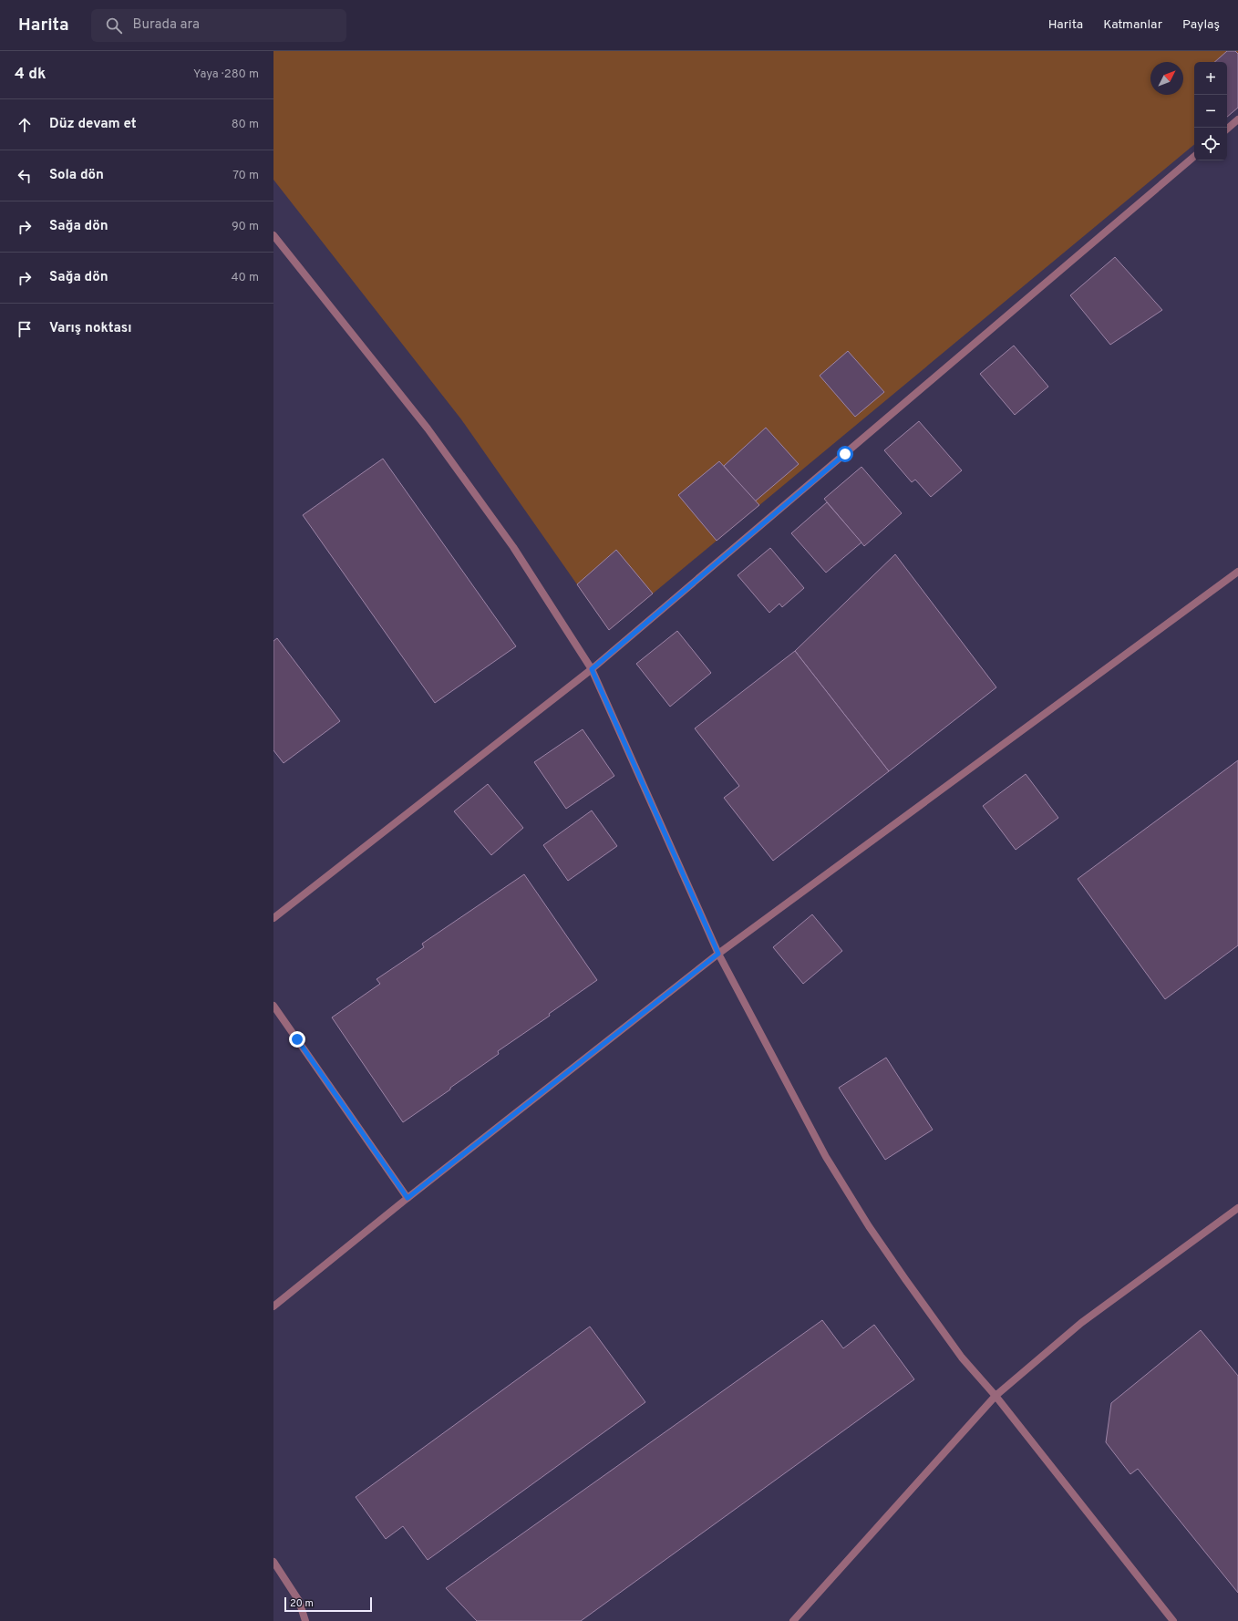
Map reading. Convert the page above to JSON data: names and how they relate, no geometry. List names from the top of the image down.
{
  "scale_bar": "20 m",
  "north": "top right",
  "page": {
    "header": "Harita",
    "search": "Burada ara",
    "nav": ["Harita", "Katmanlar", "Paylaş"],
    "heading": ["4 dk", "Yaya · 280 m"],
    "map_buttons": ["+", "−"],
    "list": [
      ["Düz devam et", "80 m"],
      ["Sola dön", "70 m"],
      ["Sağa dön", "90 m"],
      ["Sağa dön", "40 m"],
      "Varış noktası"
    ],
    "scale": "20 m"
  }
}
